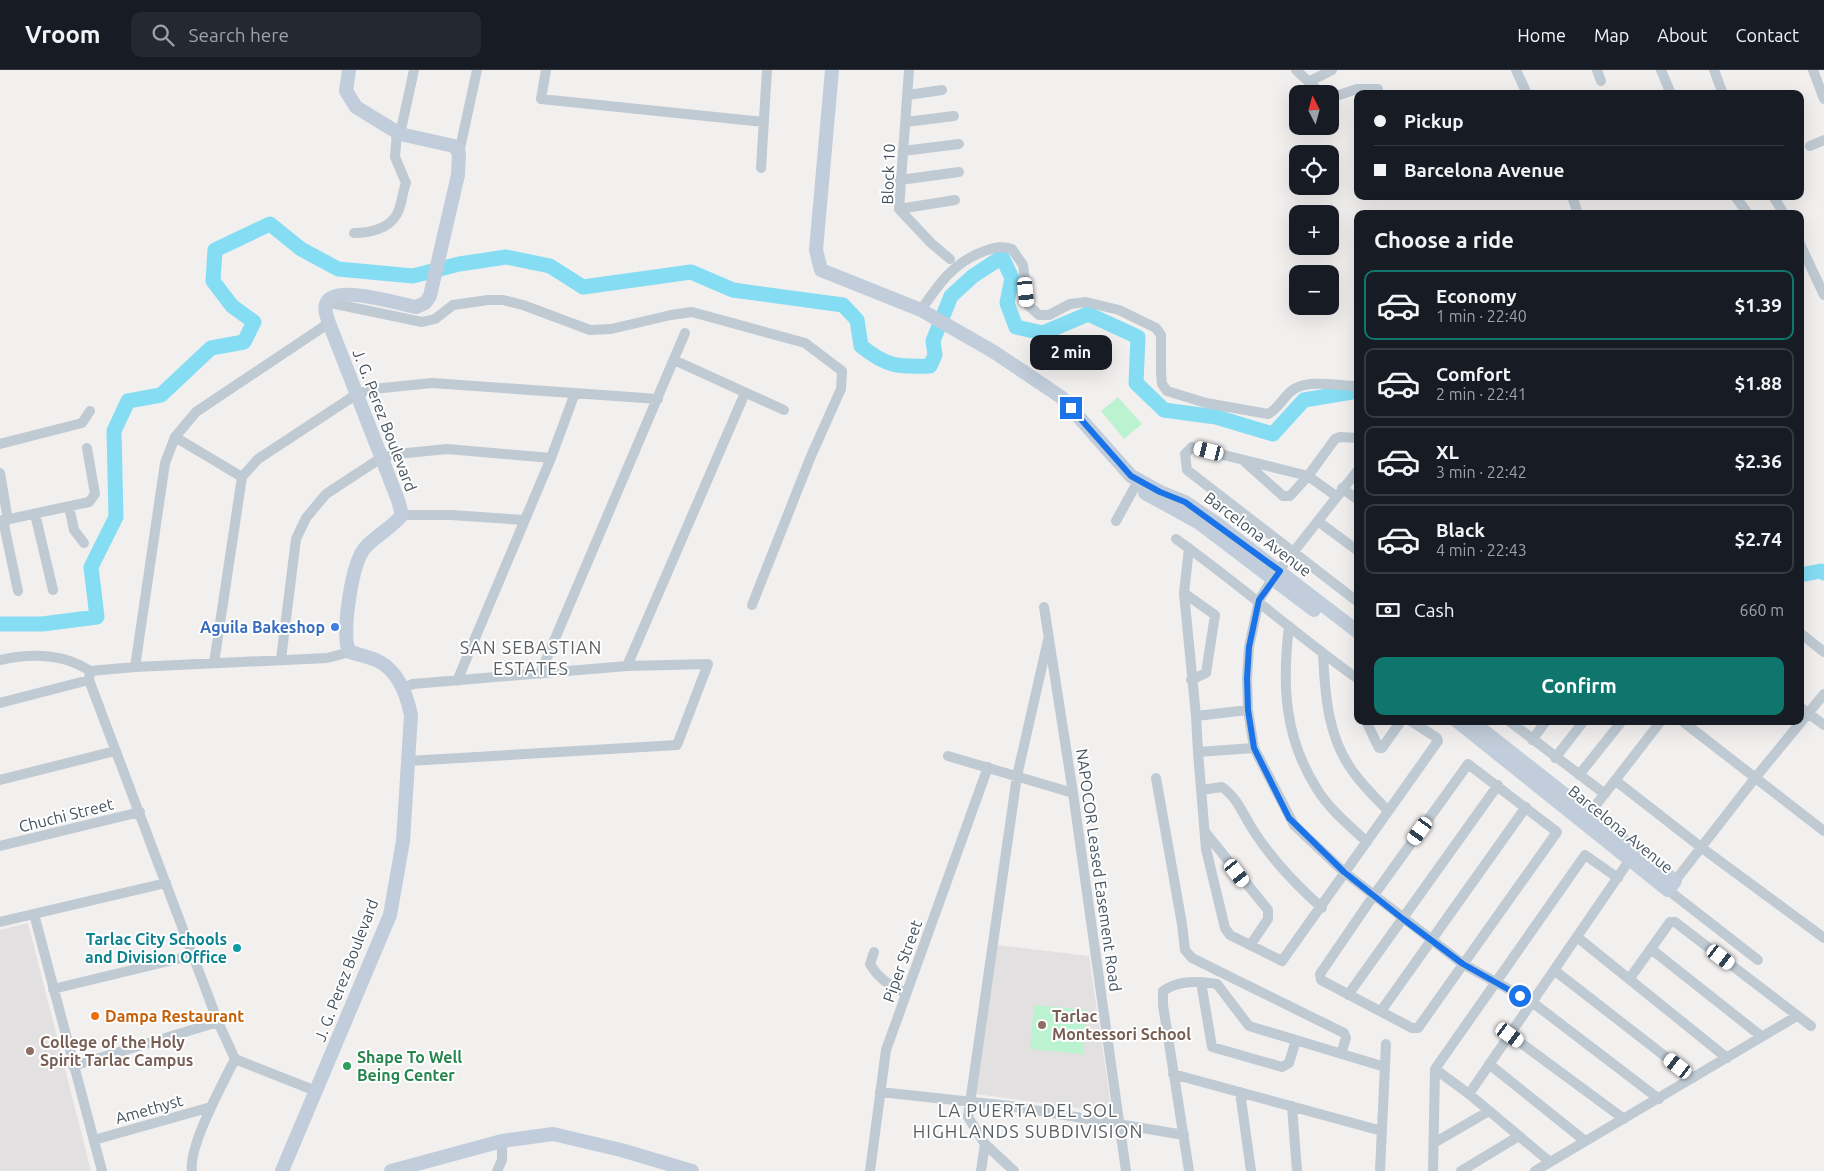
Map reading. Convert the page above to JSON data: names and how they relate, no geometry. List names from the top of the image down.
{
  "streets": {
    "street": [
      "Block 10",
      "J. G. Perez Boulevard",
      "Barcelona Avenue",
      "Chuchi Street",
      "NAPOCOR Leased Easement Road",
      "Piper Street",
      "Amethyst"
    ]
  },
  "districts": ["SAN SEBASTIAN ESTATES", "LA PUERTA DEL SOL HIGHLANDS SUBDIVISION"],
  "places": [
    "Aguila Bakeshop",
    "Tarlac City Schools and Division Office",
    "Dampa Restaurant",
    "Tarlac Montessori School",
    "College of the Holy Spirit Tarlac Campus",
    "Shape To Well Being Center"
  ],
  "north": "top",
  "page": {
    "header": "Vroom",
    "search": "Search here",
    "nav": [
      "Home",
      "Map",
      "About",
      "Contact"
    ],
    "map_buttons": ["+", "−"],
    "banner": ["Pickup", "Barcelona Avenue"],
    "heading": "Choose a ride",
    "list": [
      {
        "name": "Economy",
        "note": "1 min · 22:40",
        "value": "$1.39"
      },
      {
        "name": "Comfort",
        "note": "2 min · 22:41",
        "value": "$1.88"
      },
      {
        "name": "XL",
        "note": "3 min · 22:42",
        "value": "$2.36"
      },
      {
        "name": "Black",
        "note": "4 min · 22:43",
        "value": "$2.74"
      }
    ],
    "bubble": "2 min",
    "pay": ["Cash", "660 m"],
    "buttons": "Confirm"
  }
}
